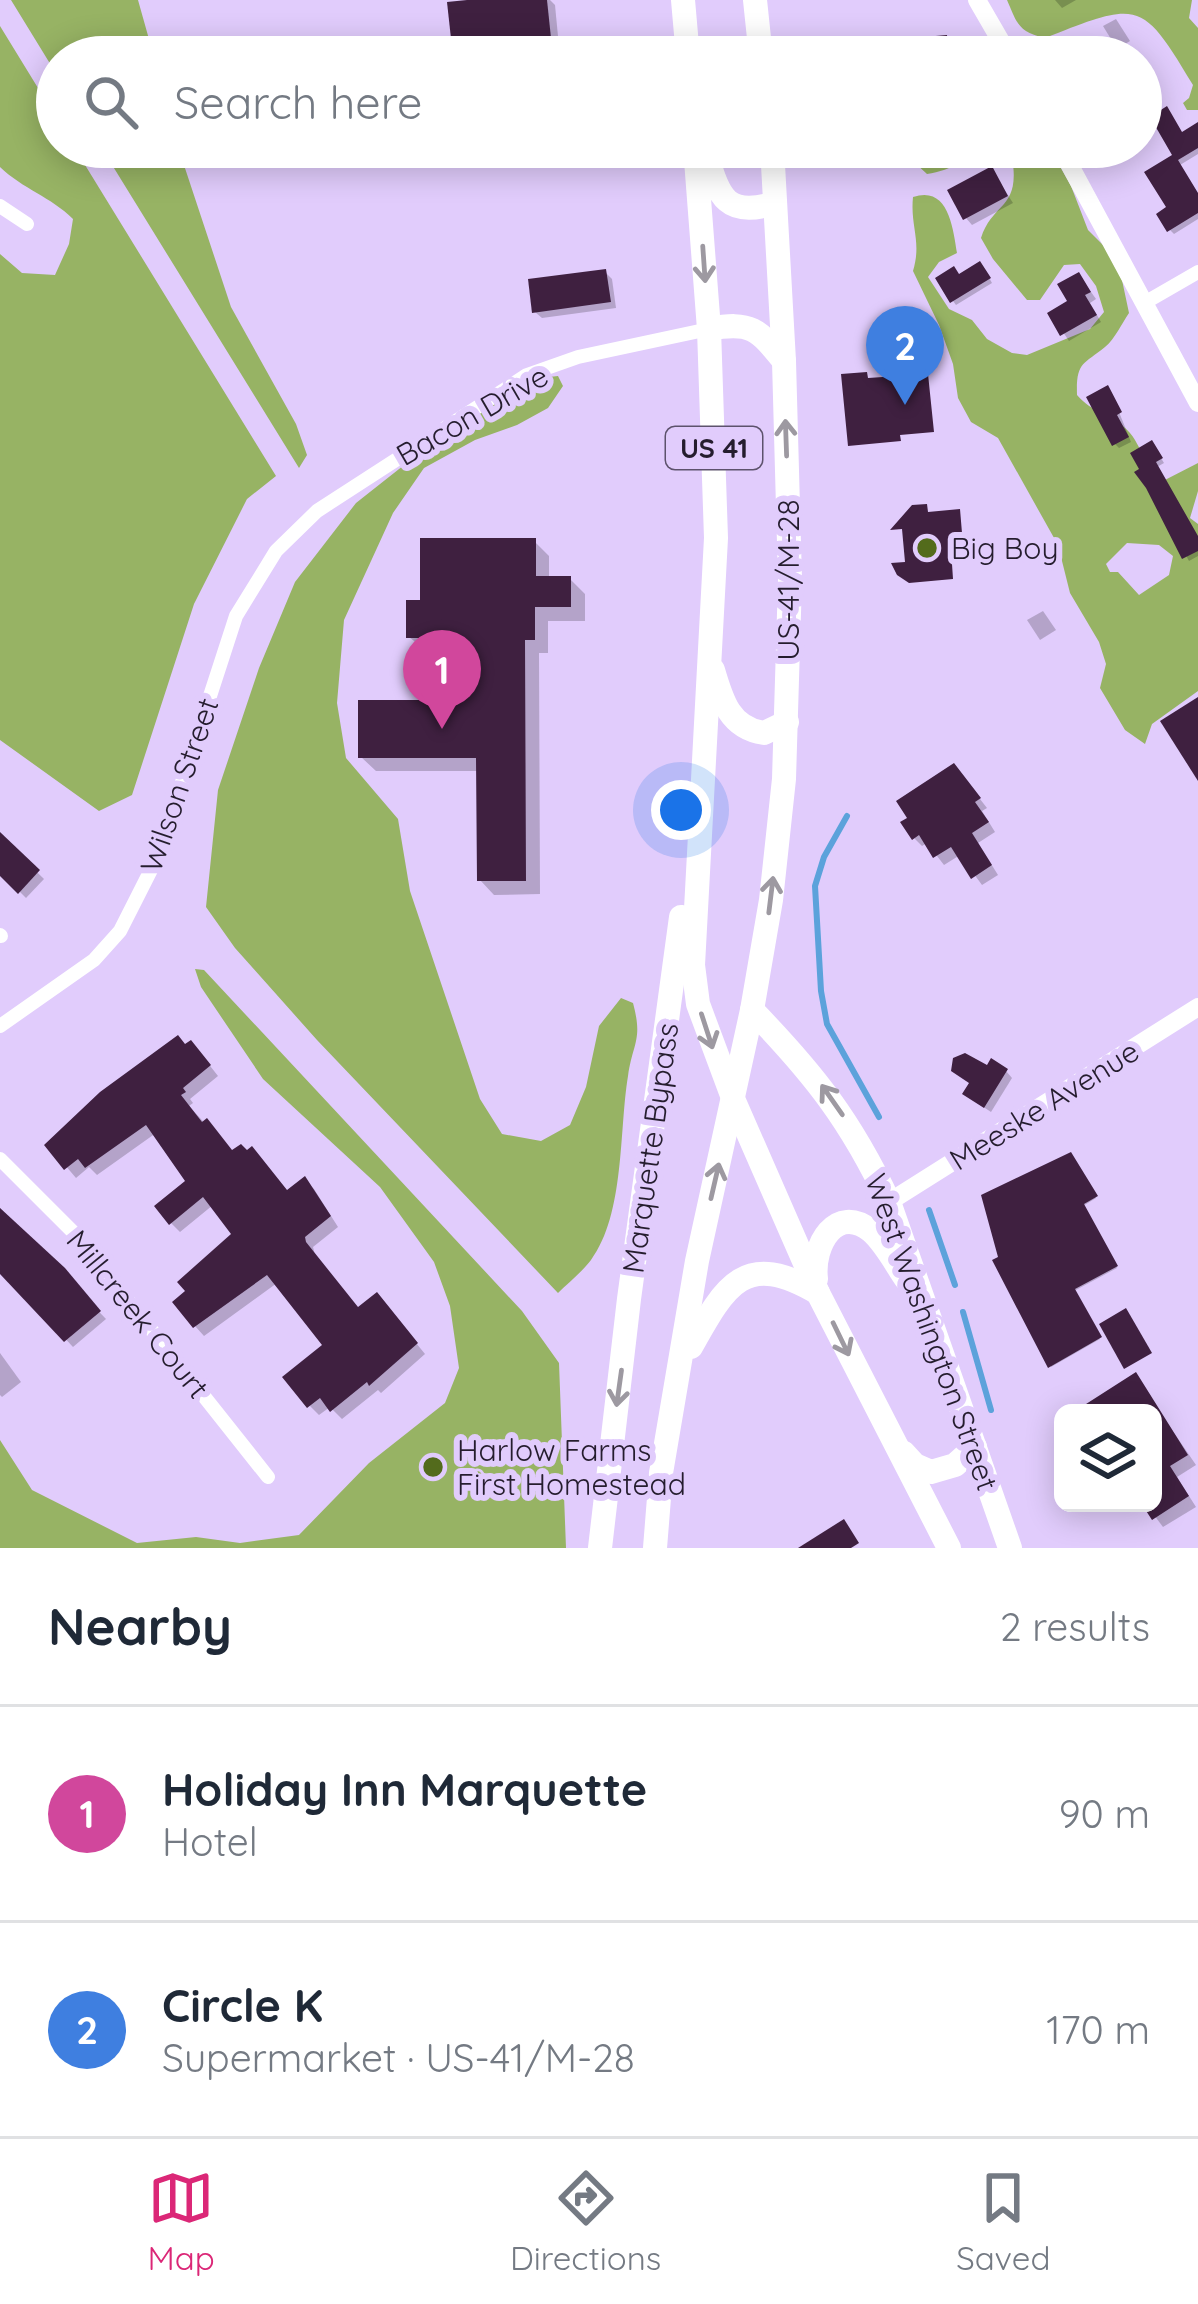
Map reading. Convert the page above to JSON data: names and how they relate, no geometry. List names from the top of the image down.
{
  "streets": {
    "main road": [
      "US 41",
      "US-41/M-28",
      "Marquette Bypass",
      "West Washington Street"
    ],
    "street": [
      "Bacon Drive",
      "Wilson Street",
      "Meeske Avenue",
      "Millcreek Court"
    ]
  },
  "crossings": [
    ["Bacon Drive", "US 41"],
    ["Bacon Drive", "Wilson Street"],
    ["US 41", "Marquette Bypass"],
    ["US-41/M-28", "Marquette Bypass"],
    ["US-41/M-28", "West Washington Street"],
    ["Meeske Avenue", "West Washington Street"],
    ["Marquette Bypass", "West Washington Street"]
  ],
  "places": ["Big Boy", "Harlow Farms First Homestead"],
  "page": {
    "search": "Search here",
    "pins": ["2", "1"],
    "heading": ["Nearby", "2 results"],
    "list": [
      {
        "mark": "1",
        "name": "Holiday Inn Marquette",
        "note": "Hotel",
        "value": "90 m"
      },
      {
        "mark": "2",
        "name": "Circle K",
        "note": "Supermarket · US-41/M-28",
        "value": "170 m"
      }
    ],
    "nav": ["Map", "Directions", "Saved"]
  }
}
